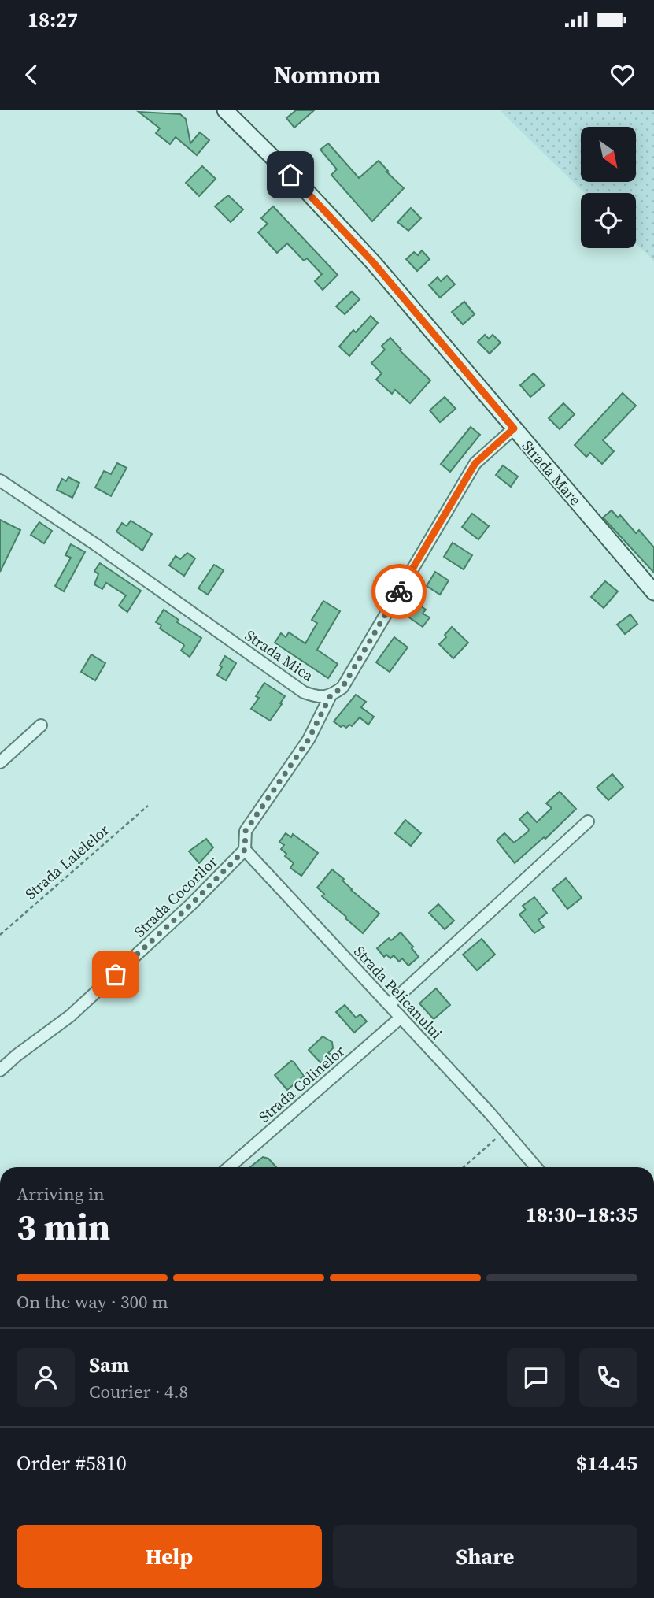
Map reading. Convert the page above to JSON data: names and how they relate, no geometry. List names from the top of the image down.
{
  "streets": {
    "street": [
      "Strada Mare",
      "Strada Mica",
      "Strada Cocorilor",
      "Strada Pelicanului",
      "Strada Colinelor"
    ],
    "path": ["Strada Lalelelor"]
  },
  "crossings": [
    ["Strada Cocorilor", "Strada Pelicanului"],
    ["Strada Pelicanului", "Strada Colinelor"]
  ],
  "north": "bottom right",
  "page": {
    "status": "18:27",
    "header": "Nomnom",
    "heading": ["3 min", "Arriving in", "18:30–18:35"],
    "panel": [
      "Sam",
      "Courier · 4.8",
      "Order #5810",
      "$14.45"
    ],
    "bar": "On the way · 300 m",
    "buttons": ["Help", "Share"]
  }
}
